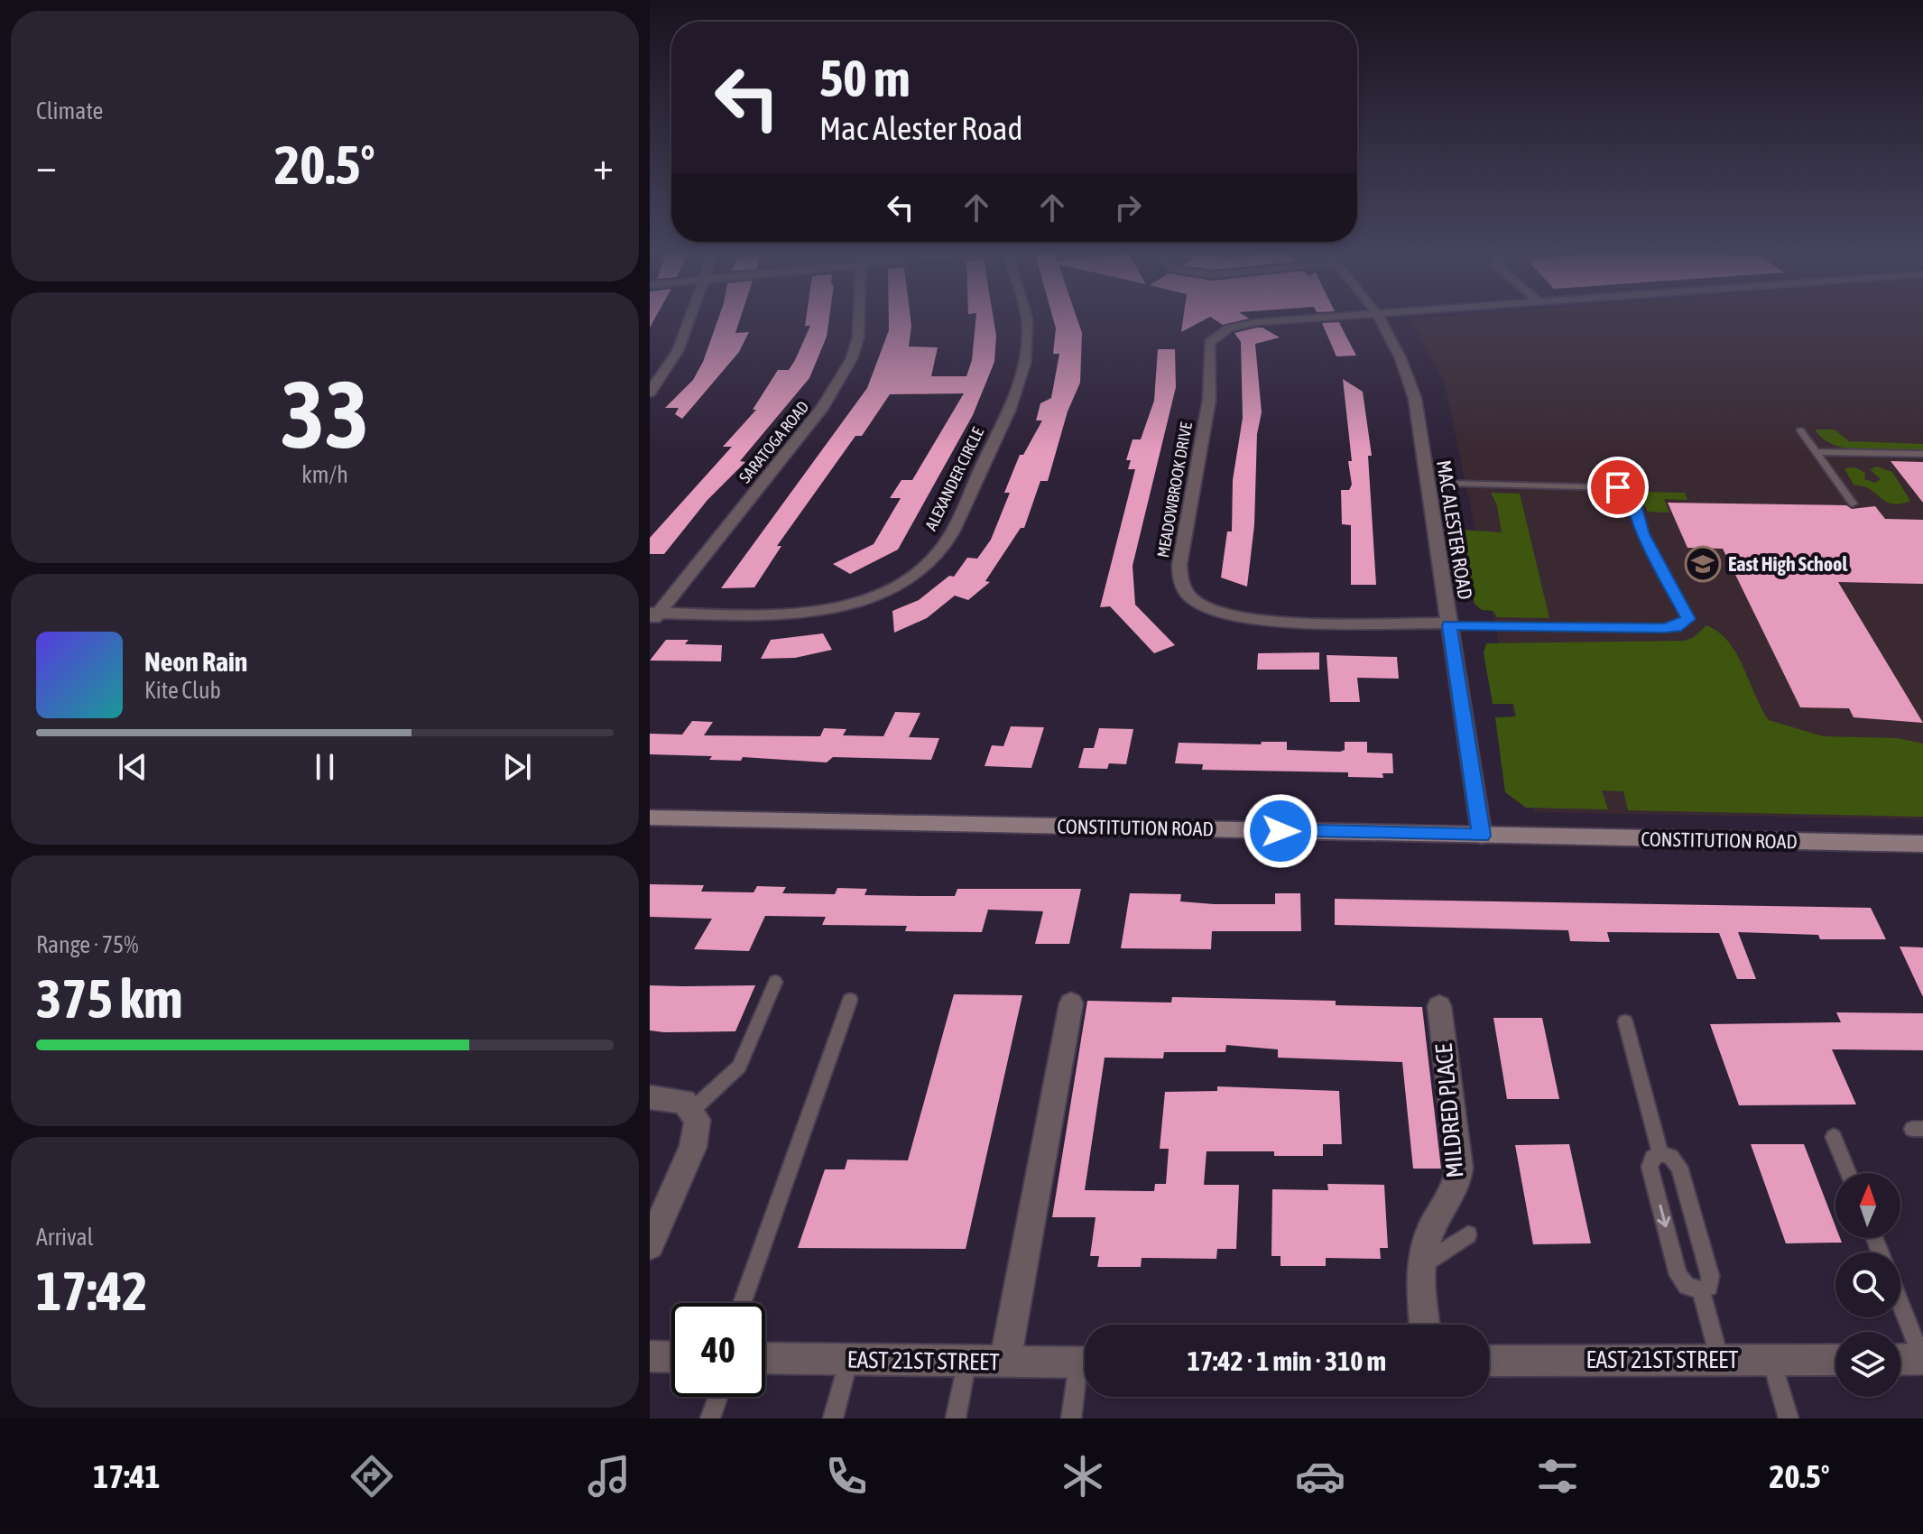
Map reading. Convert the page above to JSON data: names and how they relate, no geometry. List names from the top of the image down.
{
  "streets": {
    "street": [
      "SARATOGA ROAD",
      "ALEXANDER CIRCLE",
      "MEADOWBROOK DRIVE",
      "MAC ALESTER ROAD",
      "CONSTITUTION ROAD",
      "MILDRED PLACE",
      "EAST 21ST STREET"
    ]
  },
  "crossings": [
    ["SARATOGA ROAD", "ALEXANDER CIRCLE"],
    ["MEADOWBROOK DRIVE", "MAC ALESTER ROAD"],
    ["MAC ALESTER ROAD", "CONSTITUTION ROAD"]
  ],
  "places": {
    "school or university": ["East High School"]
  },
  "north": "top",
  "page": {
    "tile": [
      "Climate",
      ["33", "km/h"],
      ["Range · 75%", "375 km"],
      ["Arrival", "17:42"]
    ],
    "turn": ["50 m", "Mac Alester Road"],
    "heat": ["−", "20.5°", "+"],
    "song": ["Neon Rain", "Kite Club"],
    "limit": "40",
    "trip": "17:42 · 1 min · 310 m",
    "tabs": ["17:41", "20.5°"]
  }
}
